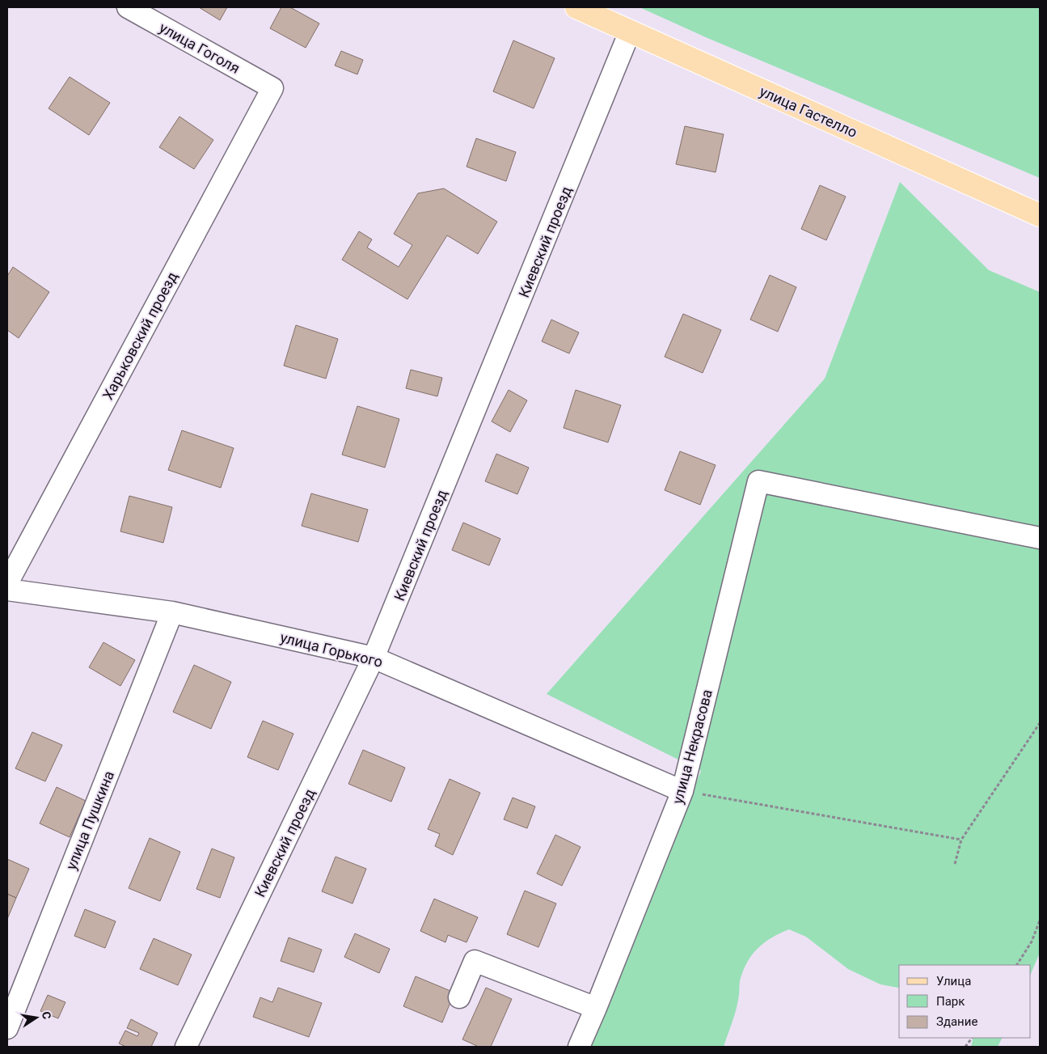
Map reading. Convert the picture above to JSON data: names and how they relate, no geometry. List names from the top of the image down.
{
  "streets": {
    "main road": ["улица Гастелло"],
    "street": [
      "улица Гоголя",
      "Киевский проезд",
      "Харьковский проезд",
      "улица Горького",
      "улица Некрасова",
      "улица Пушкина"
    ]
  },
  "crossings": [
    ["улица Гоголя", "Харьковский проезд"],
    ["улица Гастелло", "Киевский проезд"],
    ["Киевский проезд", "улица Горького"],
    ["улица Горького", "улица Некрасова"],
    ["улица Горького", "улица Пушкина"]
  ],
  "legend": ["Улица", "Парк", "Здание"],
  "north": "right"
}
